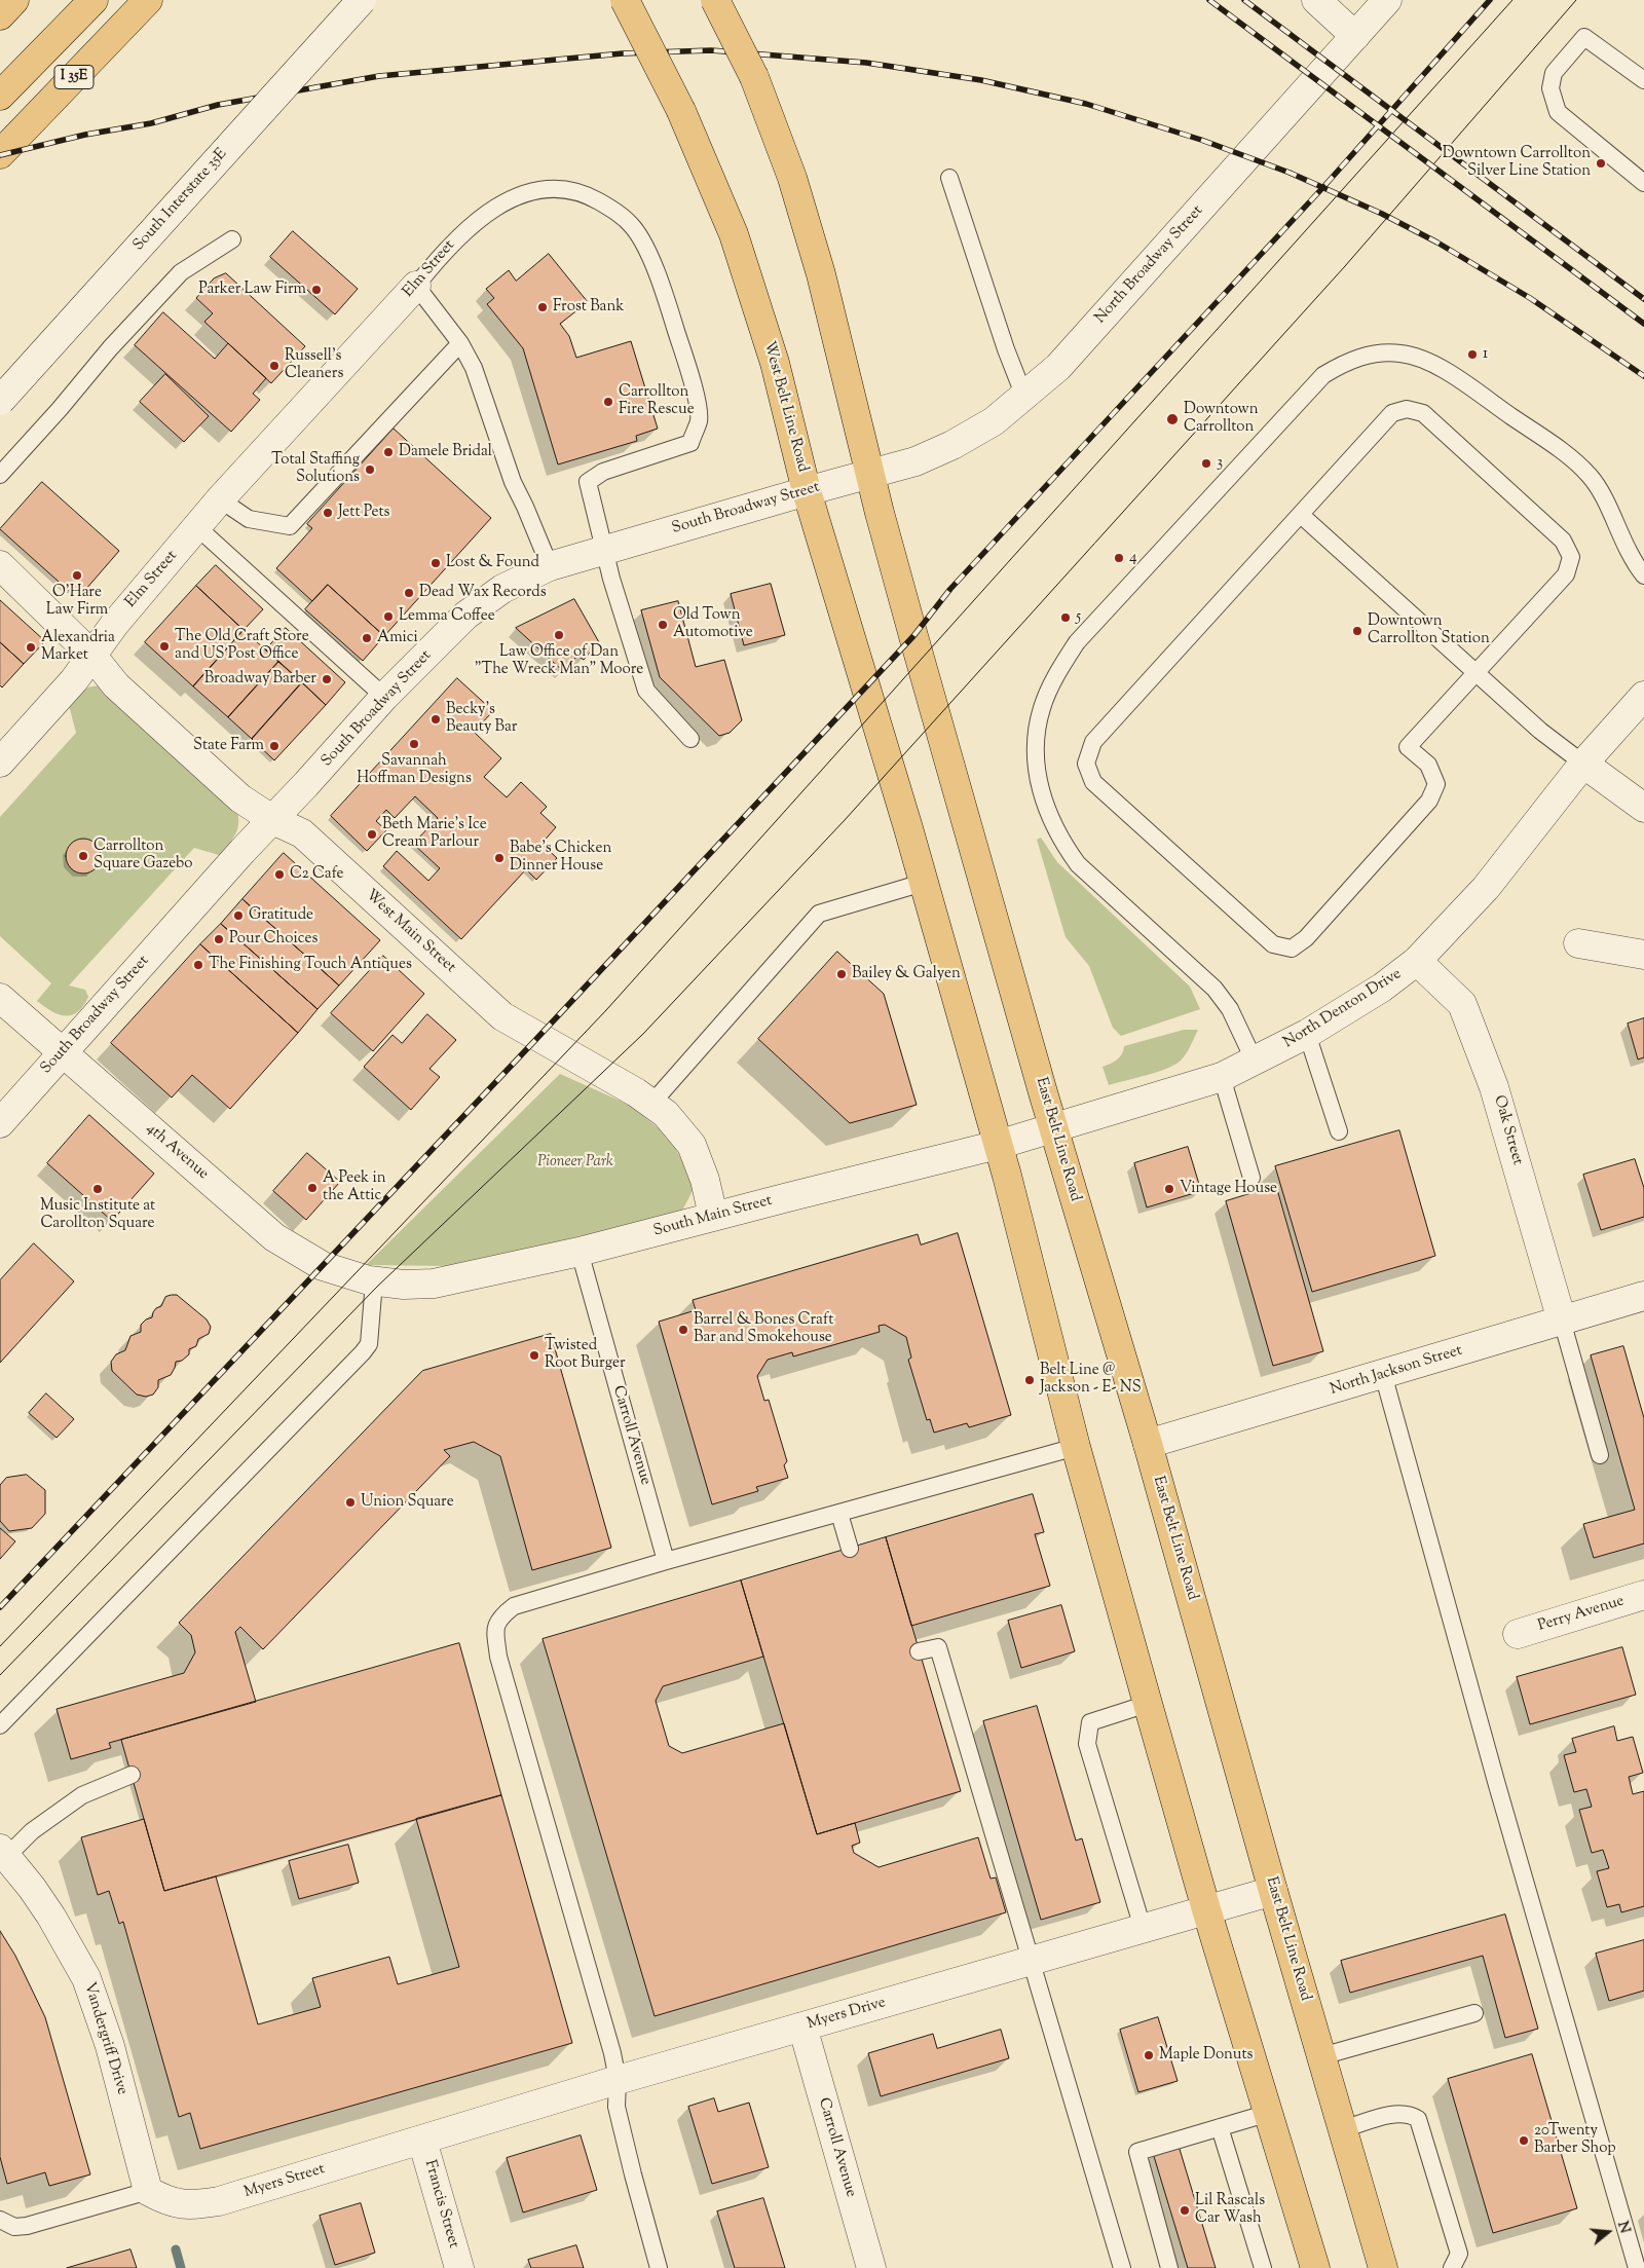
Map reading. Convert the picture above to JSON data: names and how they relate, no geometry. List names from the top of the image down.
{
  "streets": {
    "main road": ["I 35E", "West Belt Line Road", "East Belt Line Road"],
    "street": [
      "South Interstate 35E",
      "North Broadway Street",
      "Elm Street",
      "South Broadway Street",
      "West Main Street",
      "North Denton Drive",
      "Oak Street",
      "4th Avenue",
      "South Main Street",
      "North Jackson Street",
      "Carroll Avenue",
      "Perry Avenue",
      "Myers Drive",
      "Vandergriff Drive",
      "Myers Street",
      "Francis Street"
    ]
  },
  "crossings": [
    ["North Broadway Street", "South Broadway Street"],
    ["North Broadway Street", "East Belt Line Road"],
    ["Elm Street", "South Broadway Street"],
    ["Elm Street", "West Main Street"],
    ["West Belt Line Road", "South Broadway Street"],
    ["South Broadway Street", "West Main Street"],
    ["South Broadway Street", "East Belt Line Road"],
    ["South Broadway Street", "4th Avenue"],
    ["West Main Street", "South Main Street"],
    ["North Denton Drive", "Oak Street"],
    ["North Denton Drive", "East Belt Line Road"],
    ["North Denton Drive", "South Main Street"],
    ["Oak Street", "North Jackson Street"],
    ["East Belt Line Road", "South Main Street"],
    ["East Belt Line Road", "North Jackson Street"],
    ["East Belt Line Road", "Myers Drive"],
    ["4th Avenue", "South Main Street"],
    ["South Main Street", "Carroll Avenue"],
    ["Carroll Avenue", "Myers Drive"],
    ["Myers Drive", "Myers Street"],
    ["Myers Drive", "Francis Street"],
    ["Vandergriff Drive", "Myers Street"],
    ["Myers Street", "Francis Street"]
  ],
  "parks": ["Pioneer Park"],
  "places": [
    "Downtown Carrollton Silver Line Station",
    "Parker Law Firm",
    "Frost Bank",
    "1",
    "Russell's Cleaners",
    "Carrollton Fire Rescue",
    "Downtown Carrollton",
    "Damele Bridal",
    "3",
    "Total Staffing Solutions",
    "Jett Pets",
    "4",
    "Lost & Found",
    "O'Hare Law Firm",
    "Dead Wax Records",
    "Lemma Coffee",
    "5",
    "Old Town Automotive",
    "Downtown Carrollton Station",
    "Law Office of Dan \"The Wreck Man\" Moore",
    "Amici",
    "The Old Craft Store and US Post Office",
    "Alexandria Market",
    "Broadway Barber",
    "Becky's Beauty Bar",
    "Savannah Hoffman Designs",
    "State Farm",
    "Beth Marie's Ice Cream Parlour",
    "Carrollton Square Gazebo",
    "Babe's Chicken Dinner House",
    "C2 Cafe",
    "Gratitude",
    "Pour Choices",
    "The Finishing Touch Antiques",
    "Bailey & Galyen",
    "A Peek in the Attic",
    "Music Institute at Carollton Square",
    "Vintage House",
    "Barrel & Bones Craft Bar and Smokehouse",
    "Twisted Root Burger",
    "Belt Line @ Jackson - E- NS",
    "Union Square",
    "Maple Donuts",
    "20Twenty Barber Shop",
    "Lil Rascals Car Wash"
  ],
  "north": "right"
}
